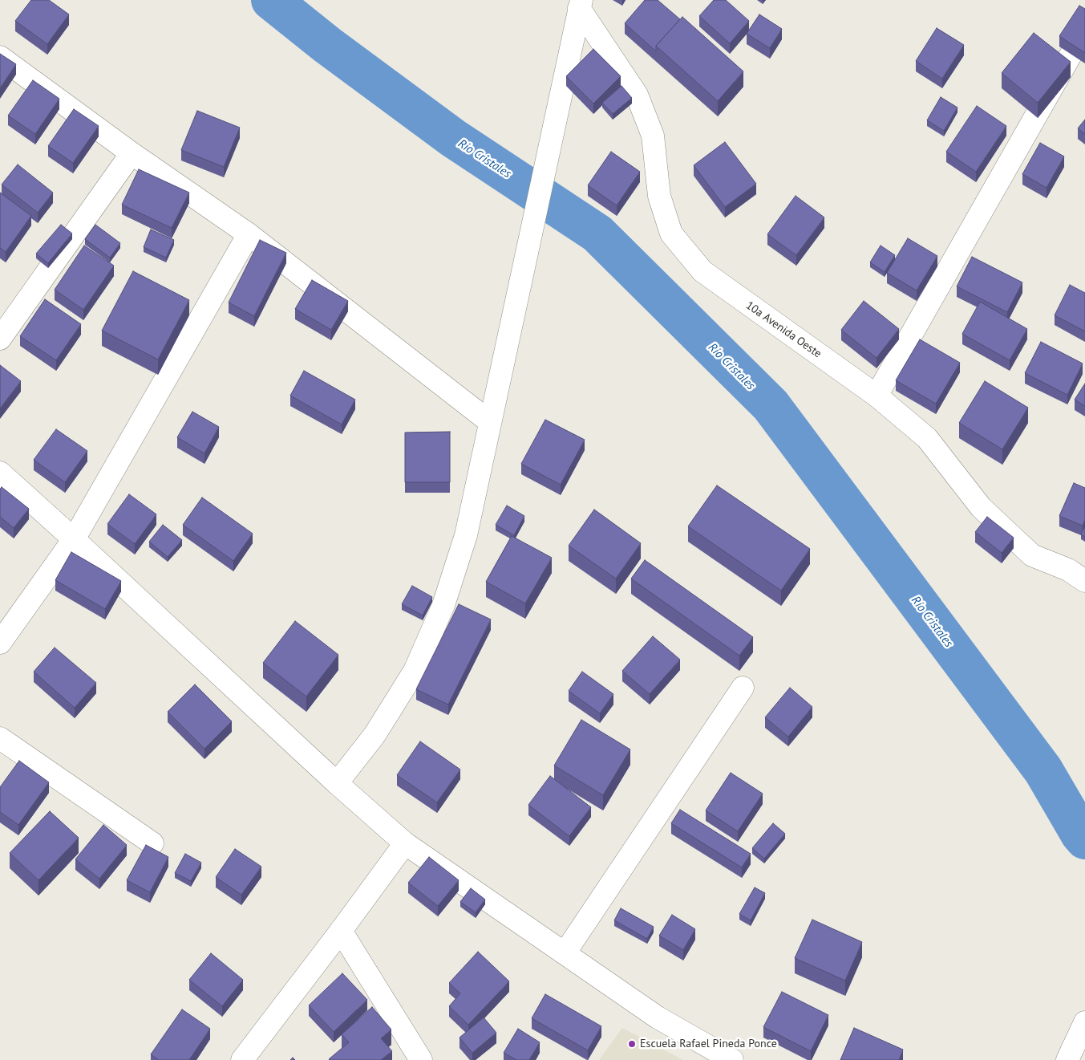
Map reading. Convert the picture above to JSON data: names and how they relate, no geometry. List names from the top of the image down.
{
  "streets": {
    "street": ["10a Avenida Oeste"]
  },
  "water": ["Río Cristales"],
  "places": ["Escuela Rafael Pineda Ponce"]
}
